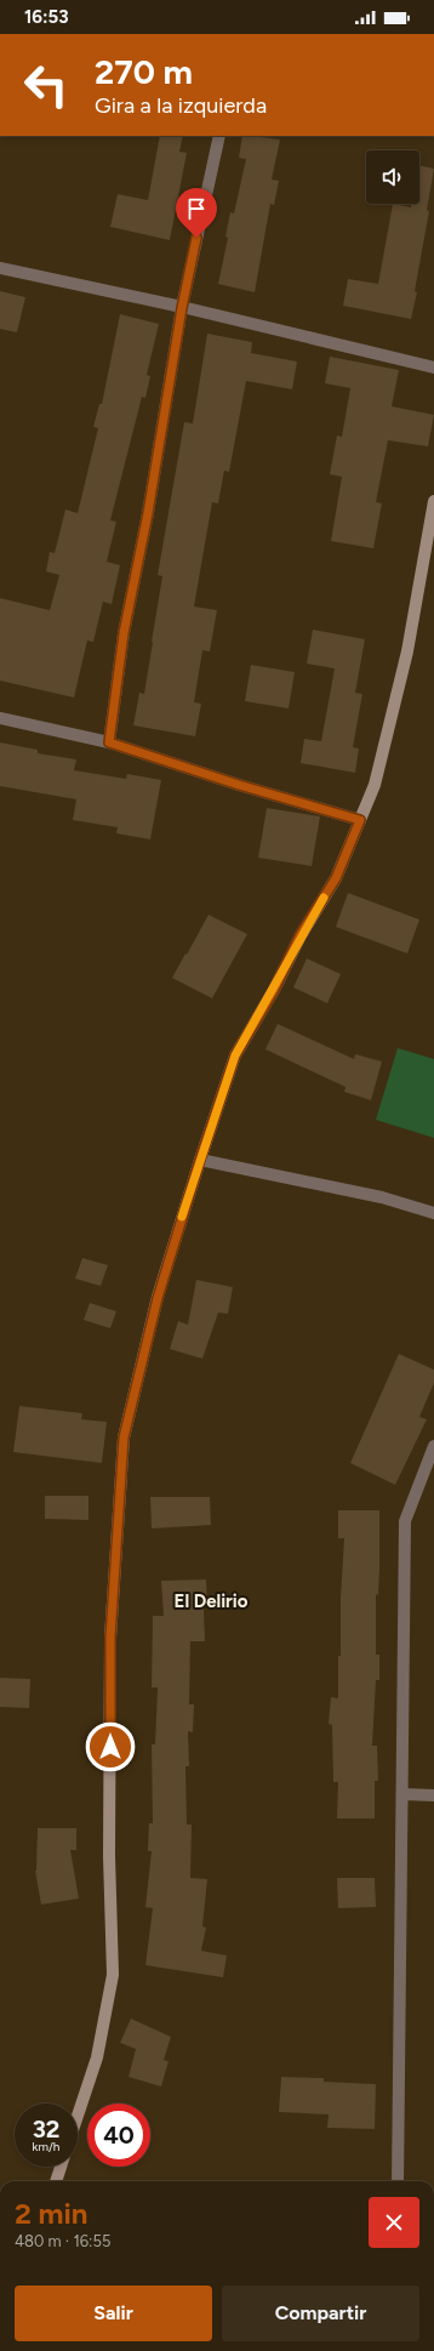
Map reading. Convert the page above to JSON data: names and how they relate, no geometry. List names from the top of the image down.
{
  "districts": ["El Delirio"],
  "page": {
    "status": "16:53",
    "turn": ["270 m", "Gira a la izquierda"],
    "speed": "32 km/h",
    "limit": "40",
    "heading": ["2 min", "480 m · 16:55"],
    "buttons": ["Salir", "Compartir"]
  }
}
